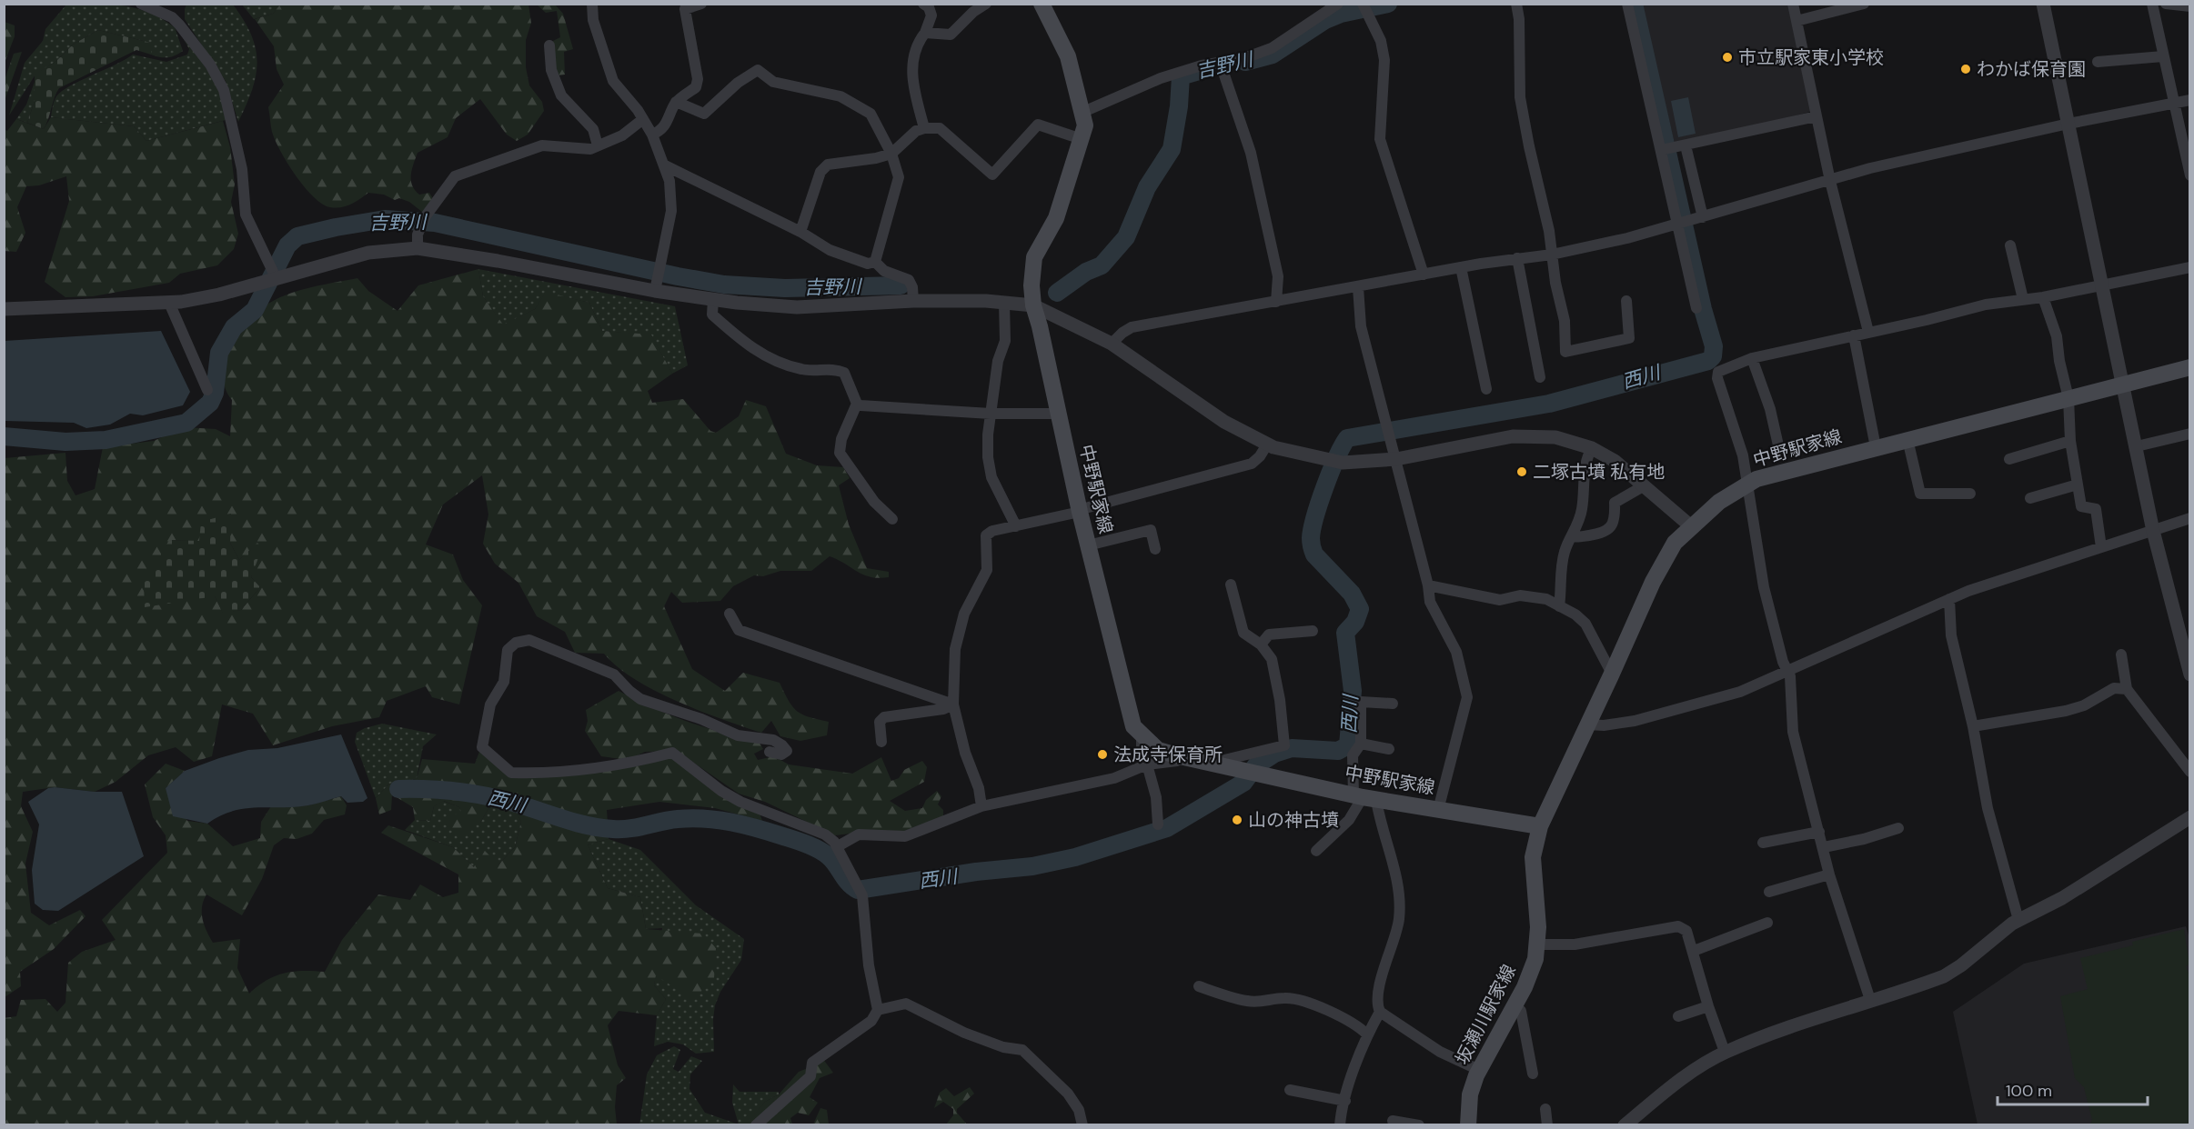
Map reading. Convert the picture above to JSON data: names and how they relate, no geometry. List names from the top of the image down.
{
  "streets": {
    "main road": ["中野駅家線", "坂瀬川駅家線"]
  },
  "crossings": [
    ["中野駅家線", "坂瀬川駅家線"]
  ],
  "water": ["吉野川", "西川"],
  "places": [
    "市立駅家東小学校",
    "わかば保育園",
    "二塚古墳 私有地",
    "法成寺保育所",
    "山の神古墳"
  ],
  "scale_bar": "100 m"
}
